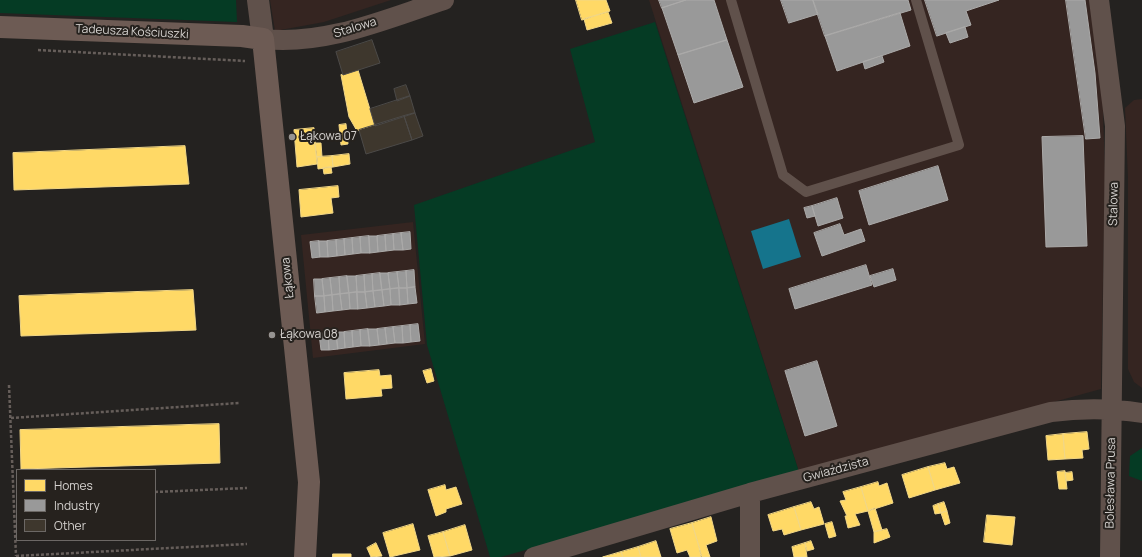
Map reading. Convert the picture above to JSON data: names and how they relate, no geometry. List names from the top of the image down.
{
  "streets": {
    "main road": ["Tadeusza Kościuszki", "Łąkowa"],
    "street": ["Stalowa", "Gwiaździsta", "Bolesława Prusa"]
  },
  "crossings": [
    ["Stalowa", "Tadeusza Kościuszki"],
    ["Stalowa", "Łąkowa"],
    ["Stalowa", "Gwiaździsta"],
    ["Stalowa", "Bolesława Prusa"],
    ["Tadeusza Kościuszki", "Łąkowa"],
    ["Gwiaździsta", "Bolesława Prusa"]
  ],
  "places": ["Łąkowa 07", "Łąkowa 08"],
  "legend": ["Homes", "Industry", "Other"]
}
